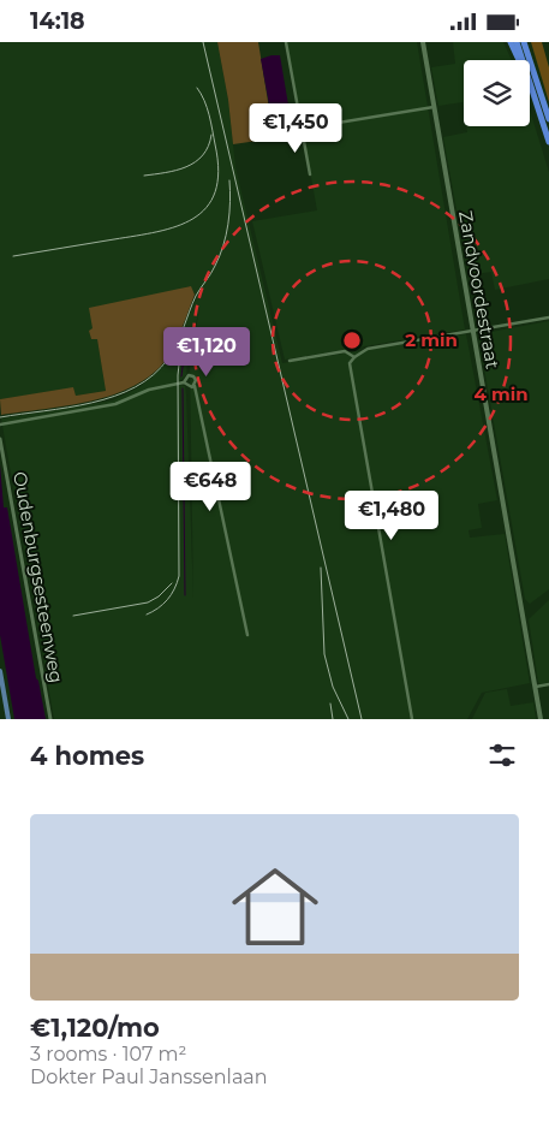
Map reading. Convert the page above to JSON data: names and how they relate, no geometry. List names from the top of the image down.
{
  "streets": {
    "main road": ["Zandvoordestraat"],
    "street": ["Oudenburgsesteenweg"]
  },
  "page": {
    "status": "14:18",
    "price": [
      "€1,450",
      "€1,120",
      "€648",
      "€1,480"
    ],
    "heading": "4 homes",
    "list": [
      {
        "name": "€1,120/mo",
        "note": "3 rooms · 107 m² · Dokter Paul Janssenlaan"
      }
    ]
  },
  "rings": ["2 min", "4 min"]
}
